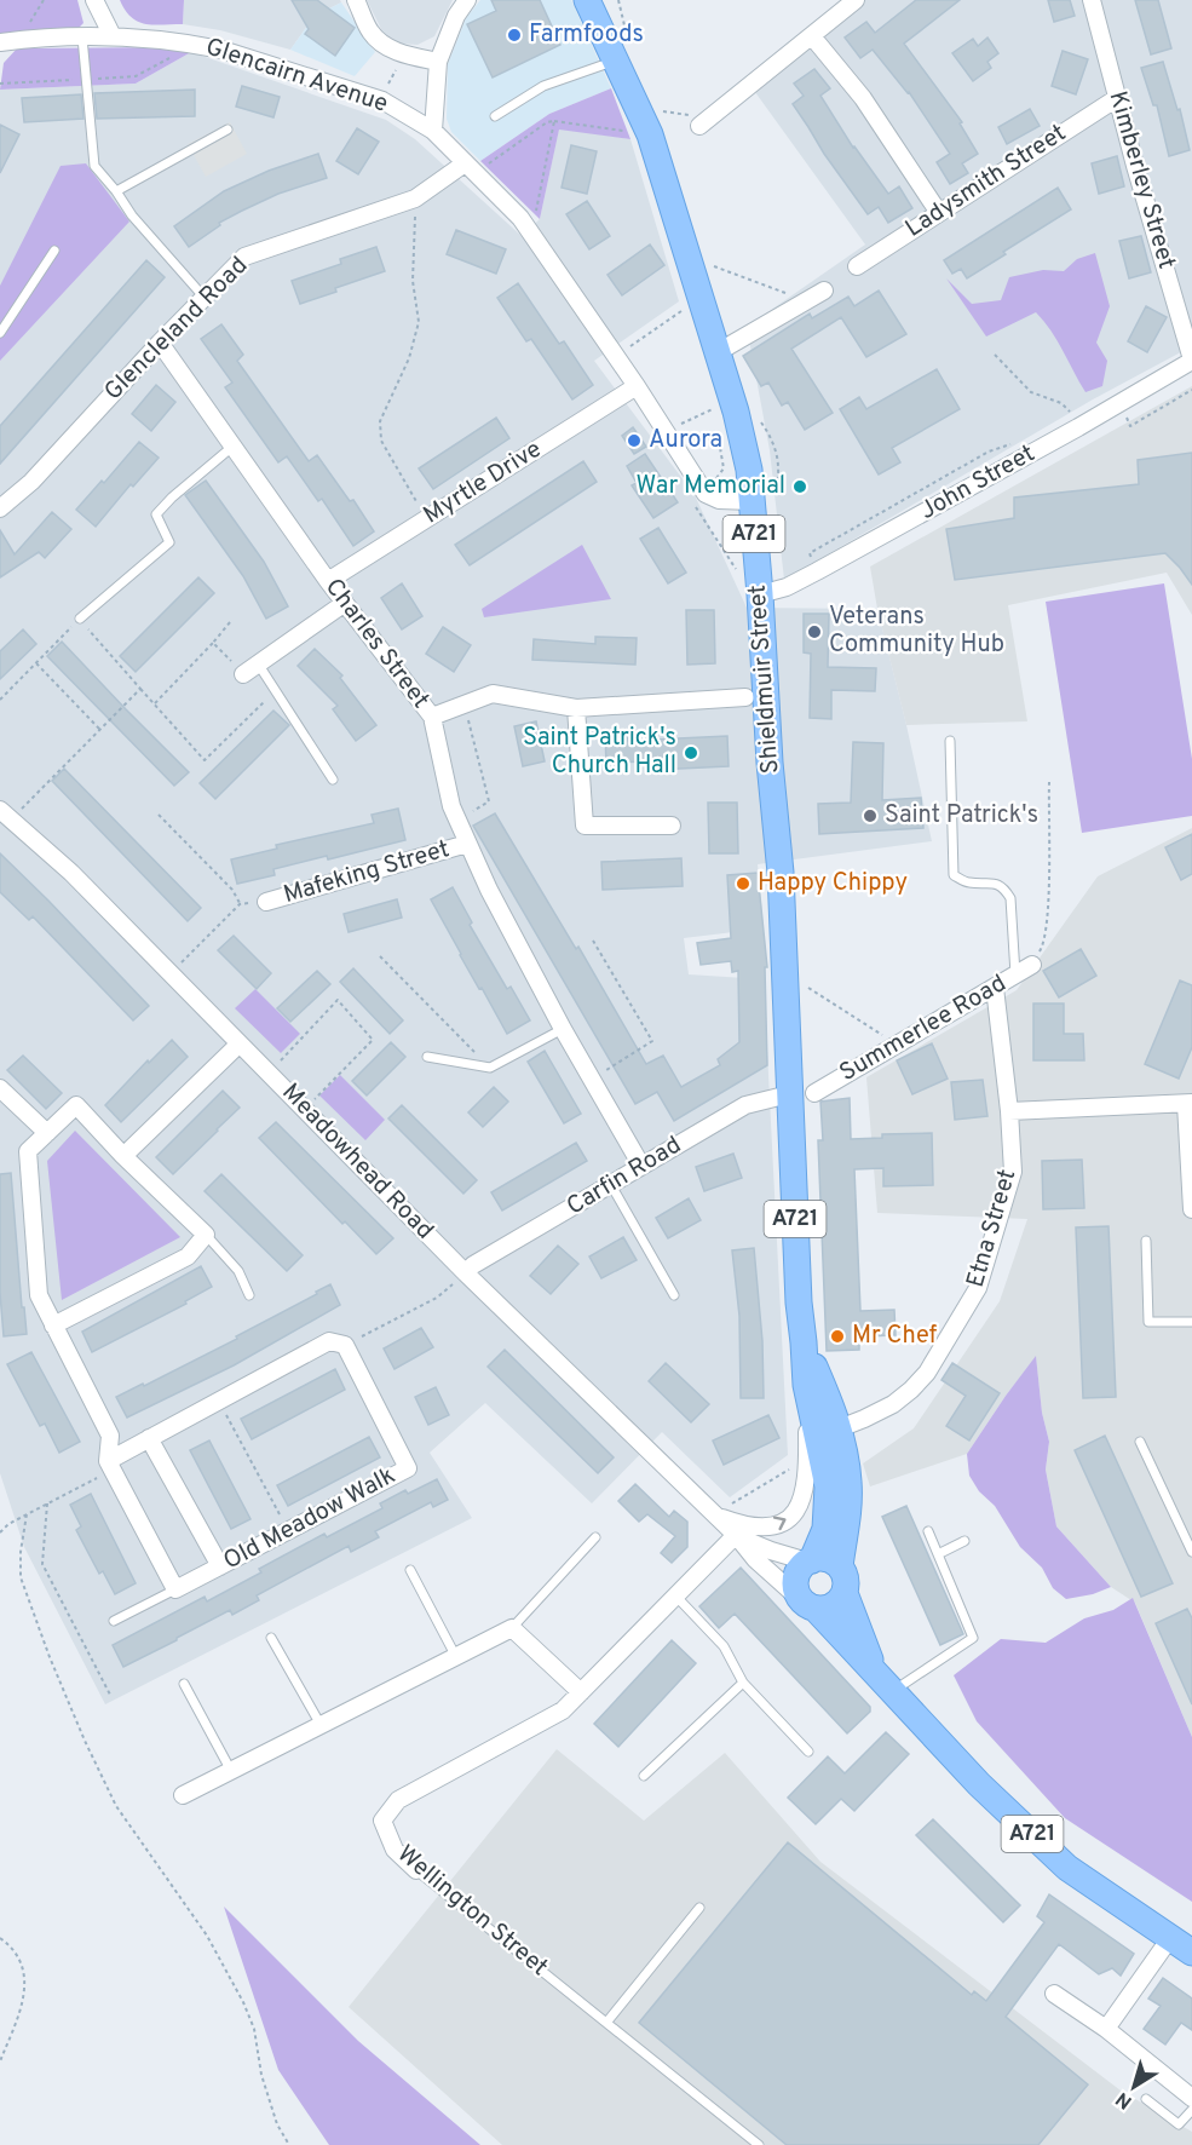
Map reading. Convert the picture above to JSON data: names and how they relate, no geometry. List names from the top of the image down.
{
  "streets": {
    "main road": ["A721", "Shieldmuir Street"],
    "street": [
      "Glencairn Avenue",
      "Kimberley Street",
      "Ladysmith Street",
      "Glencleland Road",
      "Myrtle Drive",
      "John Street",
      "Charles Street",
      "Mafeking Street",
      "Summerlee Road",
      "Meadowhead Road",
      "Carfin Road",
      "Etna Street",
      "Old Meadow Walk",
      "Wellington Street"
    ]
  },
  "crossings": [
    ["Glencairn Avenue", "Glencleland Road"],
    ["Glencairn Avenue", "Myrtle Drive"],
    ["Kimberley Street", "Ladysmith Street"],
    ["Kimberley Street", "John Street"],
    ["Glencleland Road", "Charles Street"],
    ["Myrtle Drive", "Charles Street"],
    ["John Street", "Shieldmuir Street"],
    ["A721", "Shieldmuir Street"],
    ["A721", "Meadowhead Road"],
    ["Charles Street", "Mafeking Street"],
    ["Charles Street", "Carfin Road"],
    ["Shieldmuir Street", "Summerlee Road"],
    ["Shieldmuir Street", "Meadowhead Road"],
    ["Shieldmuir Street", "Carfin Road"],
    ["Shieldmuir Street", "Etna Street"],
    ["Summerlee Road", "Carfin Road"],
    ["Summerlee Road", "Etna Street"],
    ["Meadowhead Road", "Carfin Road"],
    ["Meadowhead Road", "Wellington Street"]
  ],
  "places": [
    "Farmfoods",
    "Aurora",
    "War Memorial",
    "Veterans Community Hub",
    "Saint Patrick's Church Hall",
    "Saint Patrick's",
    "Happy Chippy",
    "Mr Chef"
  ],
  "north": "bottom left"
}
